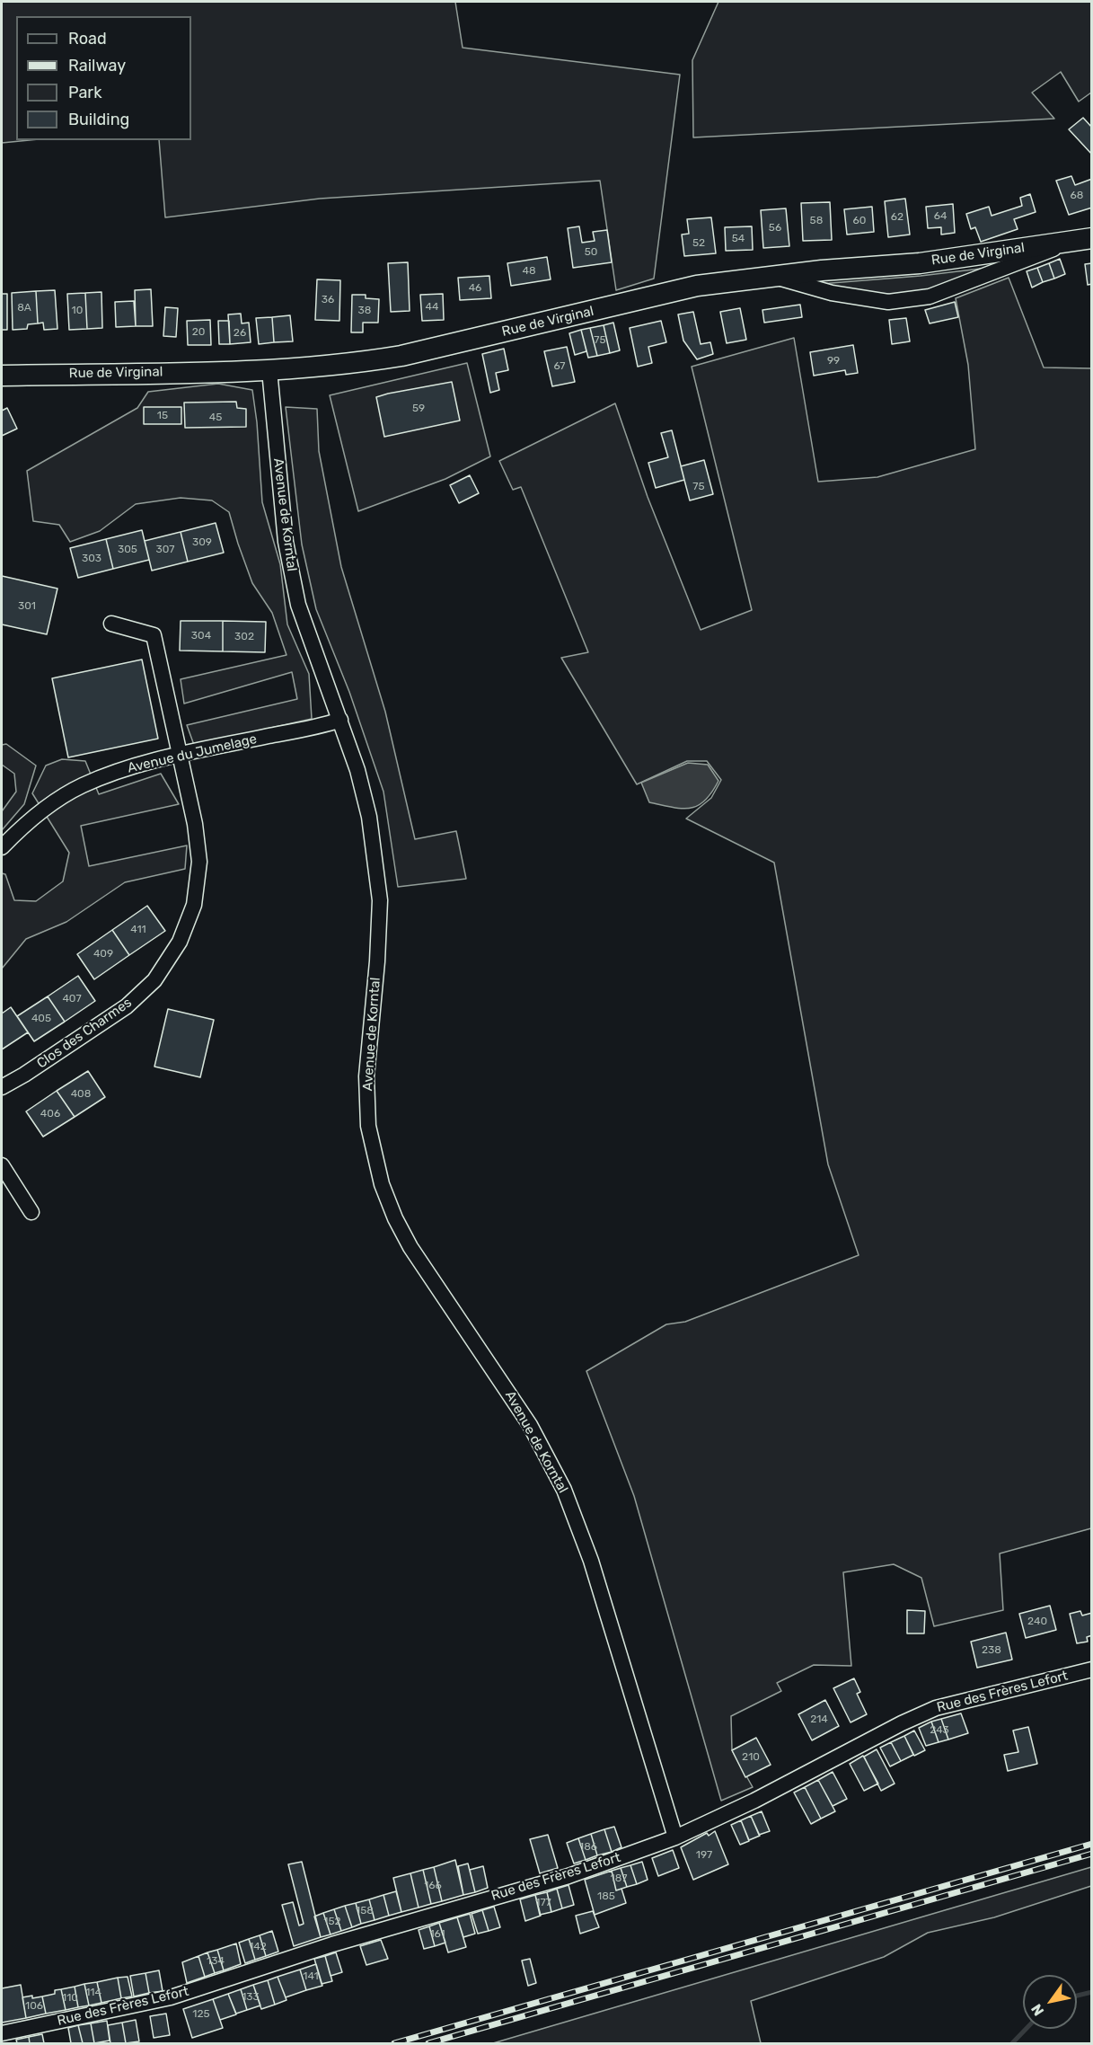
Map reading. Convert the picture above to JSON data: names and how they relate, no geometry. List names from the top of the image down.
{
  "streets": {
    "street": [
      "Rue de Virginal",
      "Avenue de Korntal",
      "Avenue du Jumelage",
      "Clos des Charmes",
      "Rue des Frères Lefort"
    ]
  },
  "crossings": [
    ["Rue de Virginal", "Avenue de Korntal"],
    ["Avenue de Korntal", "Avenue du Jumelage"],
    ["Avenue de Korntal", "Rue des Frères Lefort"],
    ["Avenue du Jumelage", "Clos des Charmes"]
  ],
  "house_numbers": [
    "68",
    "64",
    "62",
    "58",
    "60",
    "56",
    "54",
    "52",
    "50",
    "48",
    "46",
    "36",
    "44",
    "8A",
    "10",
    "38",
    "20",
    "26",
    "75",
    "99",
    "67",
    "59",
    "15",
    "45",
    "75",
    "309",
    "305",
    "307",
    "303",
    "301",
    "304",
    "302",
    "411",
    "409",
    "407",
    "405",
    "408",
    "406",
    "240",
    "238",
    "214",
    "243",
    "210",
    "186",
    "197",
    "187",
    "166",
    "185",
    "177",
    "158",
    "152",
    "161",
    "142",
    "134",
    "141",
    "114",
    "133",
    "110",
    "106",
    "125"
  ],
  "legend": [
    "Road",
    "Railway",
    "Park",
    "Building"
  ],
  "north": "bottom left"
}
